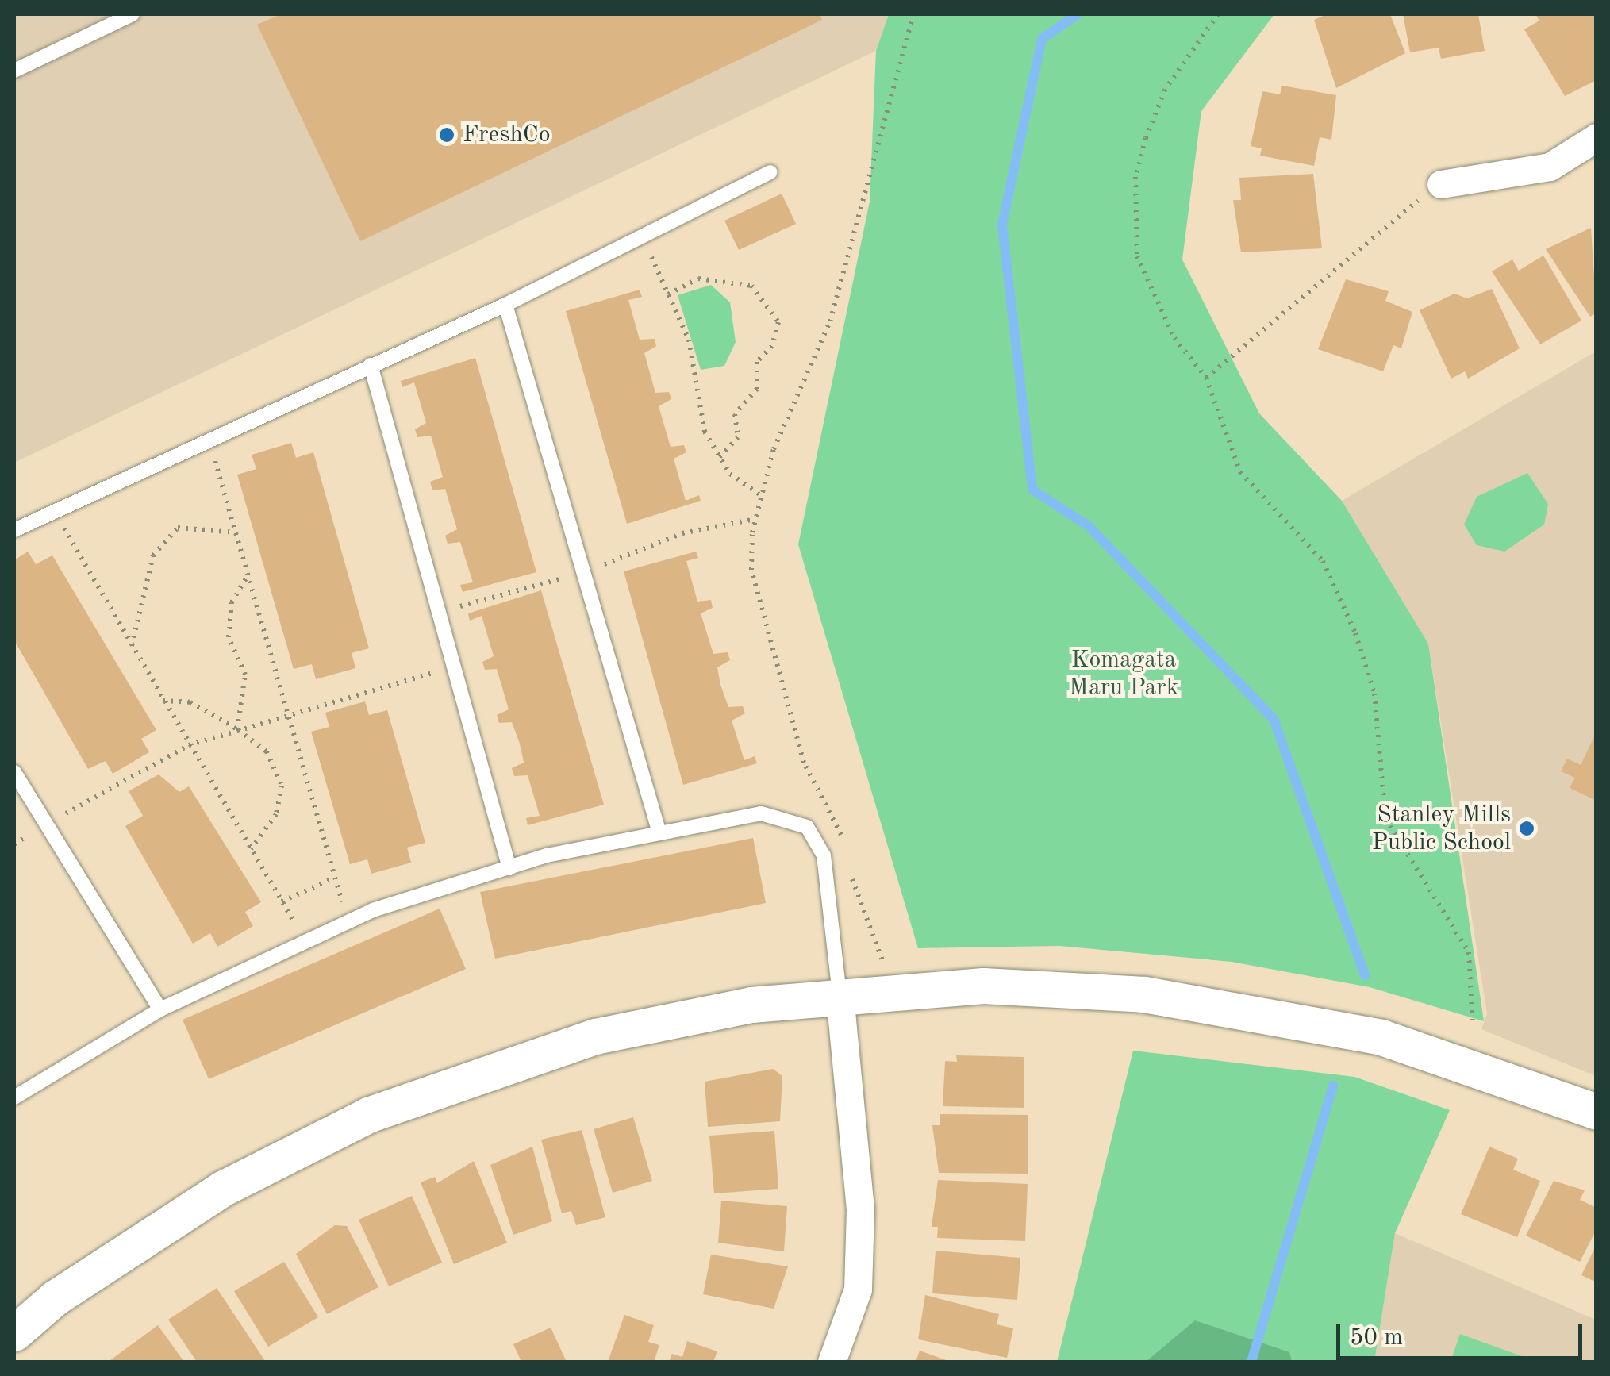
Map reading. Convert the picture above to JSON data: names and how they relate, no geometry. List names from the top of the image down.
{
  "parks": ["Komagata Maru Park"],
  "places": ["FreshCo", "Stanley Mills Public School"],
  "scale_bar": "50 m"
}
